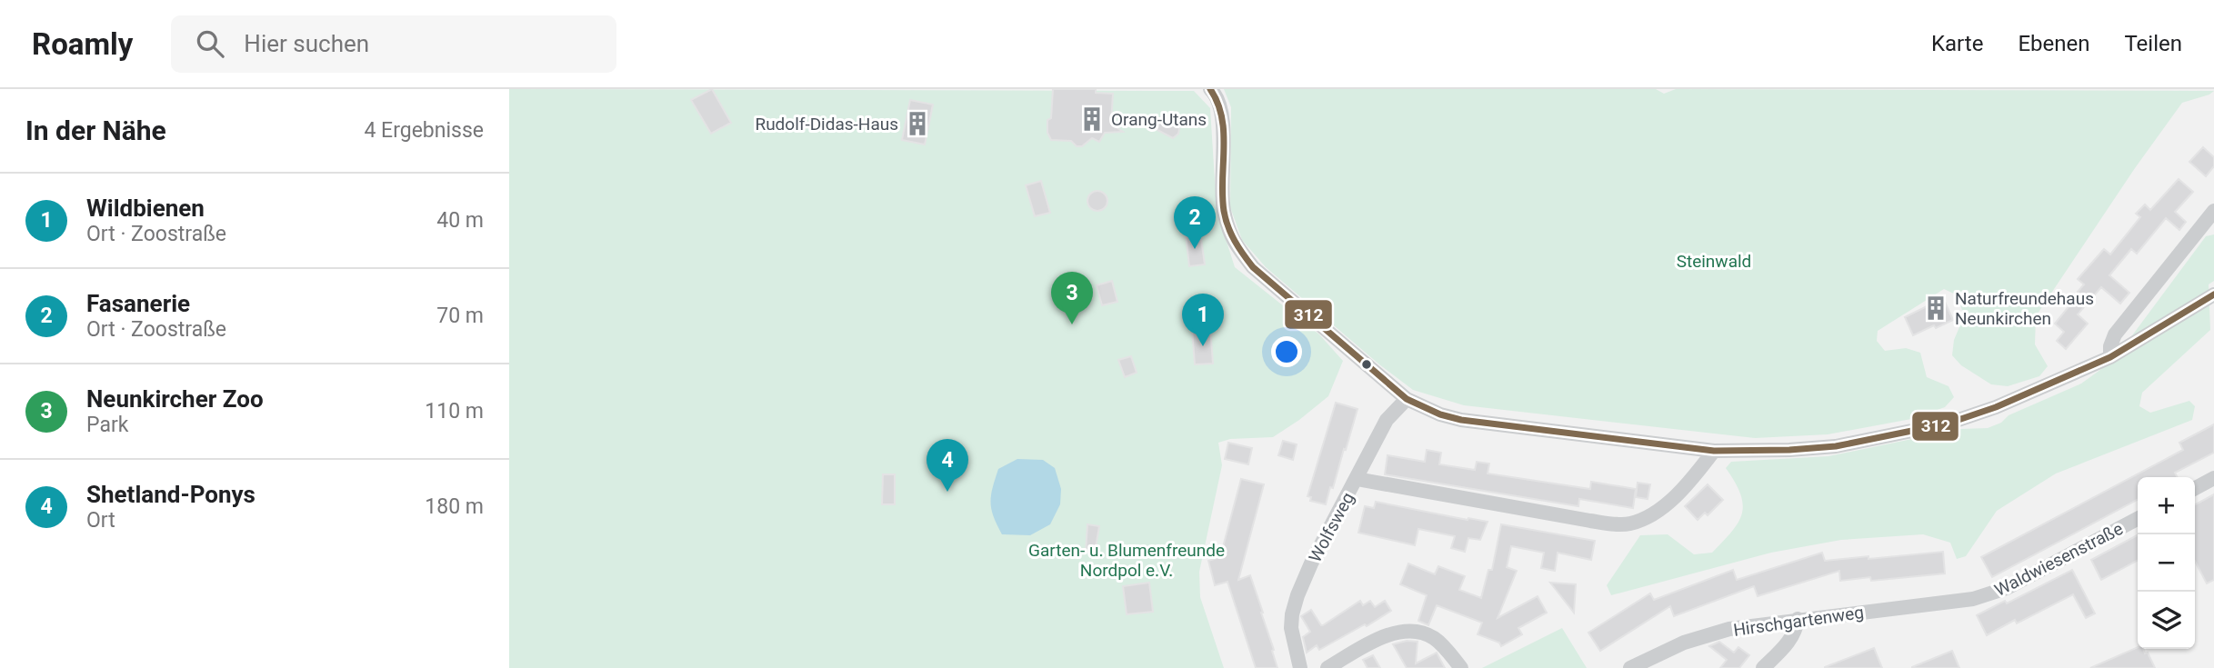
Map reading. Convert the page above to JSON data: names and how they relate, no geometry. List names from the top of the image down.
{
  "streets": {
    "street": ["Wolfsweg", "Waldwiesenstraße", "Hirschgartenweg"]
  },
  "crossings": [
    ["Waldwiesenstraße", "Hirschgartenweg"]
  ],
  "parks": ["Steinwald", "Garten- u. Blumenfreunde Nordpol e.V."],
  "places": {
    "building": ["Orang-Utans", "Rudolf-Didas-Haus", "Naturfreundehaus Neunkirchen"]
  },
  "lines": ["transit line 312"],
  "page": {
    "header": "Roamly",
    "search": "Hier suchen",
    "nav": ["Karte", "Ebenen", "Teilen"],
    "heading": ["In der Nähe", "4 Ergebnisse"],
    "list": [
      {
        "mark": "1",
        "name": "Wildbienen",
        "note": "Ort · Zoostraße",
        "value": "40 m"
      },
      {
        "mark": "2",
        "name": "Fasanerie",
        "note": "Ort · Zoostraße",
        "value": "70 m"
      },
      {
        "mark": "3",
        "name": "Neunkircher Zoo",
        "note": "Park",
        "value": "110 m"
      },
      {
        "mark": "4",
        "name": "Shetland-Ponys",
        "note": "Ort",
        "value": "180 m"
      }
    ],
    "pins": [
      "2",
      "3",
      "1",
      "4"
    ],
    "map_buttons": ["+", "−"]
  }
}
